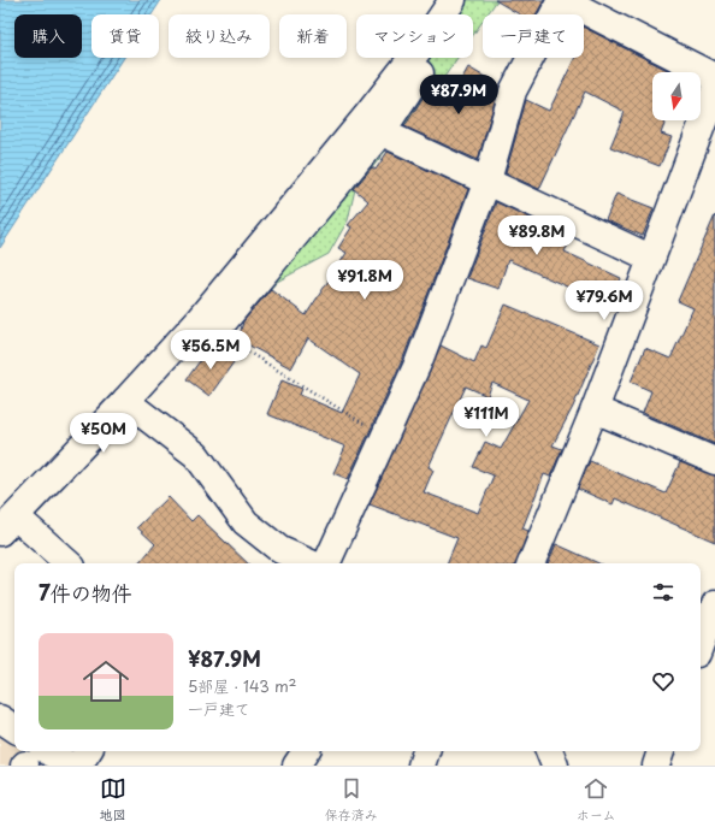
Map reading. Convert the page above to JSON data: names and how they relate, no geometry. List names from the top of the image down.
{
  "north": "bottom",
  "page": {
    "chip": [
      "購入",
      "賃貸",
      "絞り込み",
      "新着",
      "マンション",
      "一戸建て"
    ],
    "price": [
      "¥87.9M",
      "¥89.8M",
      "¥91.8M",
      "¥79.6M",
      "¥56.5M",
      "¥111M",
      "¥50M"
    ],
    "heading": "7件の物件",
    "list": [
      {
        "name": "¥87.9M",
        "note": "5部屋 · 143 m² · 一戸建て"
      }
    ],
    "tabs": ["地図", "保存済み", "ホーム"]
  }
}
